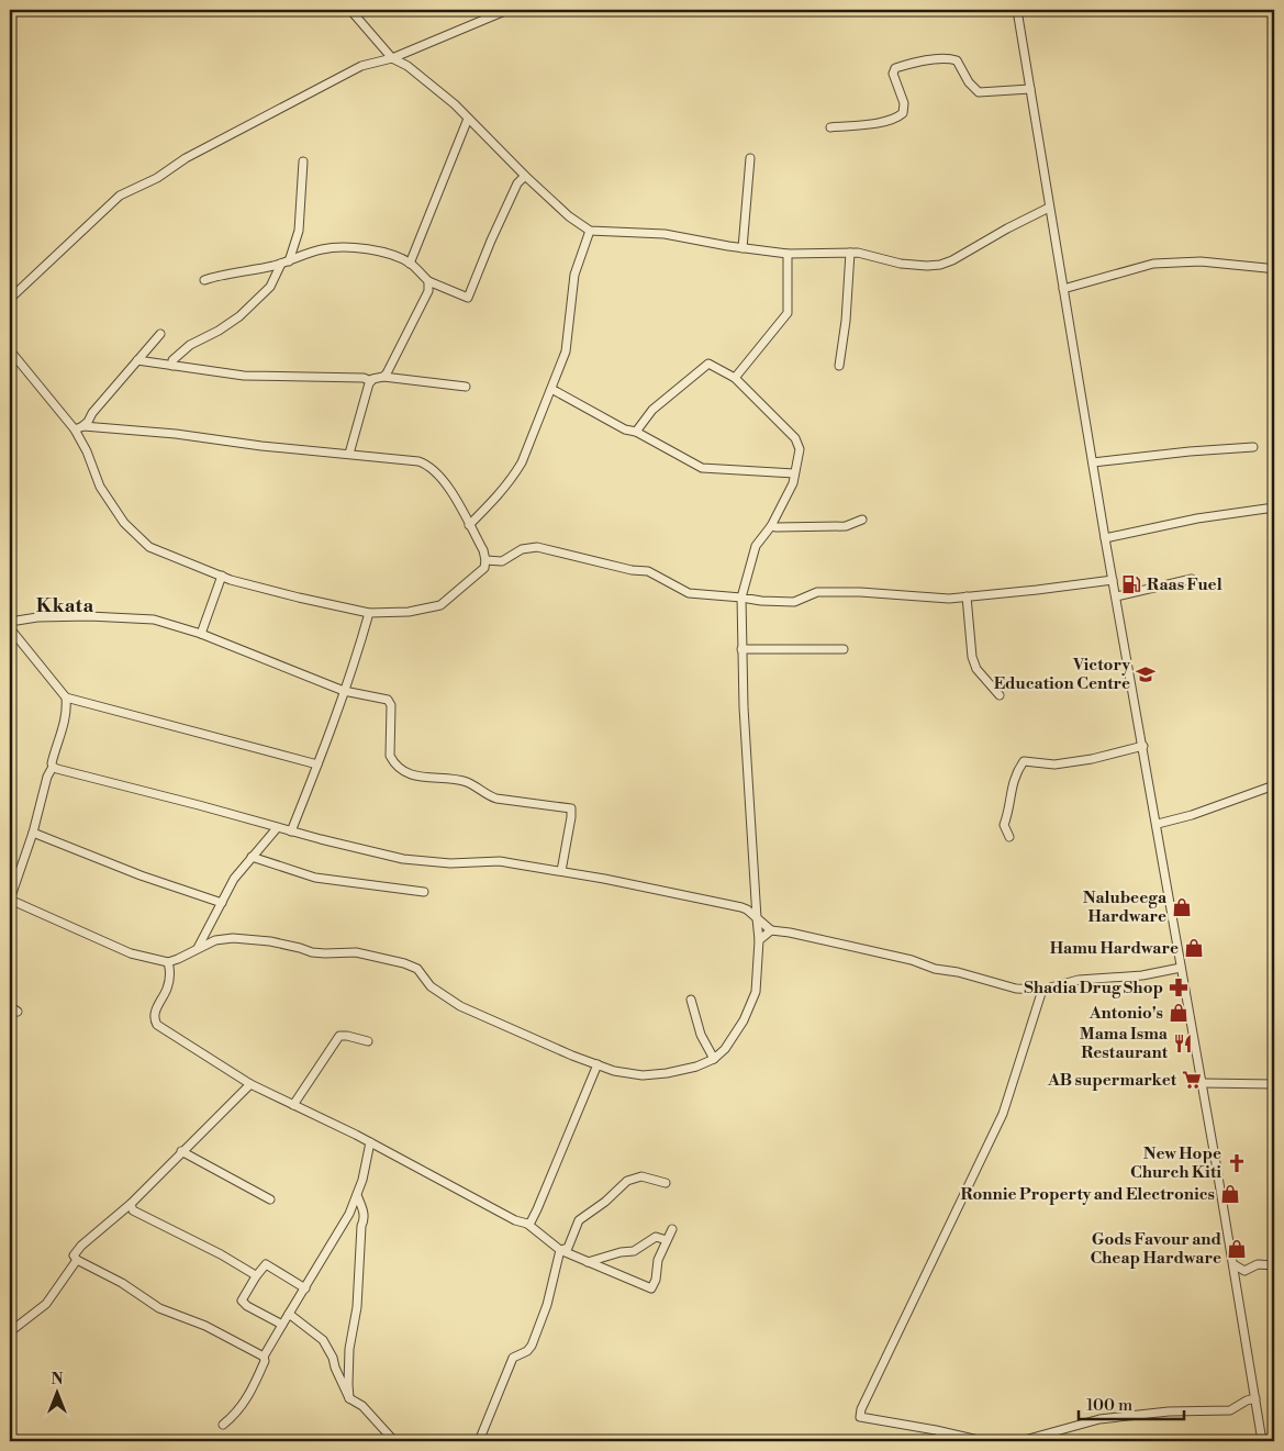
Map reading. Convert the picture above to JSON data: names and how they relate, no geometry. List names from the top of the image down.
{
  "districts": ["Kkata"],
  "places": {
    "fuel station": ["Raas Fuel"],
    "school or university": ["Victory Education Centre"],
    "shop": [
      "Nalubeega Hardware",
      "Hamu Hardware",
      "Antonio's",
      "Ronnie Property and Electronics",
      "Gods Favour and Cheap Hardware"
    ],
    "pharmacy": ["Shadia Drug Shop"],
    "restaurant": ["Mama Isma Restaurant"],
    "supermarket": ["AB supermarket"],
    "church": ["New Hope Church Kiti"]
  },
  "scale_bar": "100 m",
  "north": "top"
}
